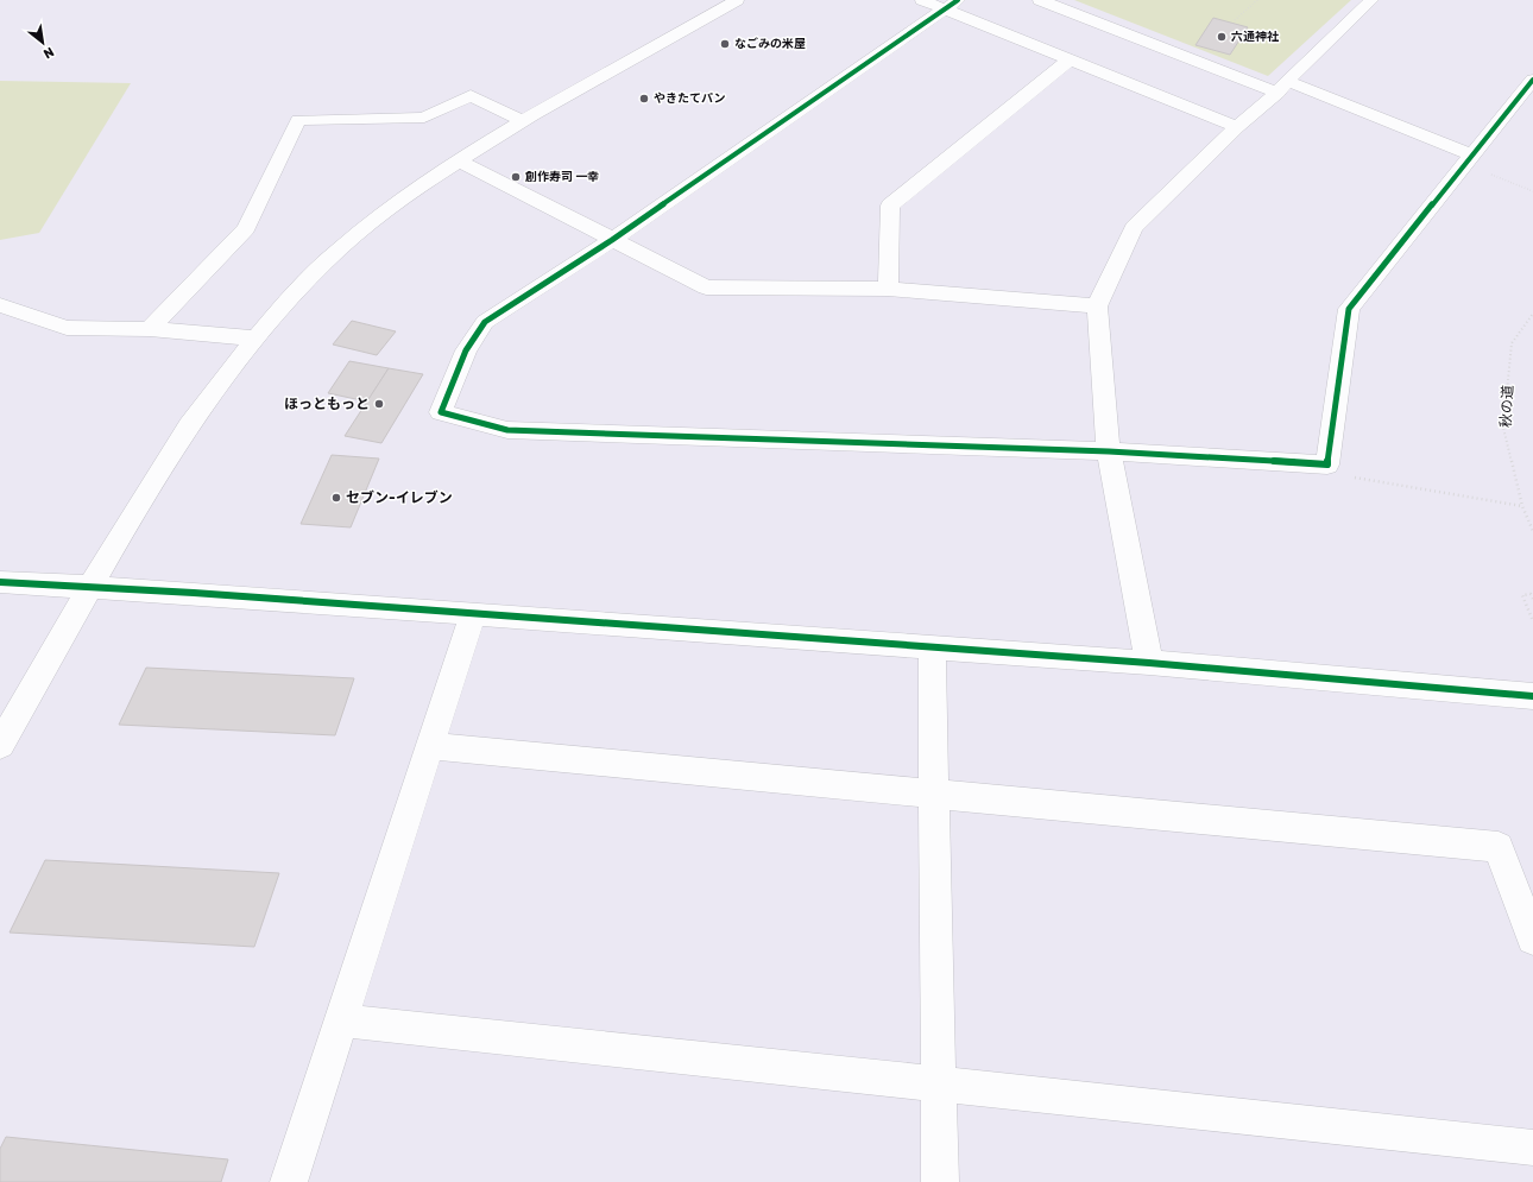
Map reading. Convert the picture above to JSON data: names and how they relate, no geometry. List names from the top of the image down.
{
  "streets": {
    "path": ["秋の道"]
  },
  "places": [
    "六通神社",
    "なごみの米屋",
    "やきたてパン",
    "創作寿司 一幸",
    "ほっともっと",
    "セブン-イレブン"
  ],
  "north": "bottom right"
}
